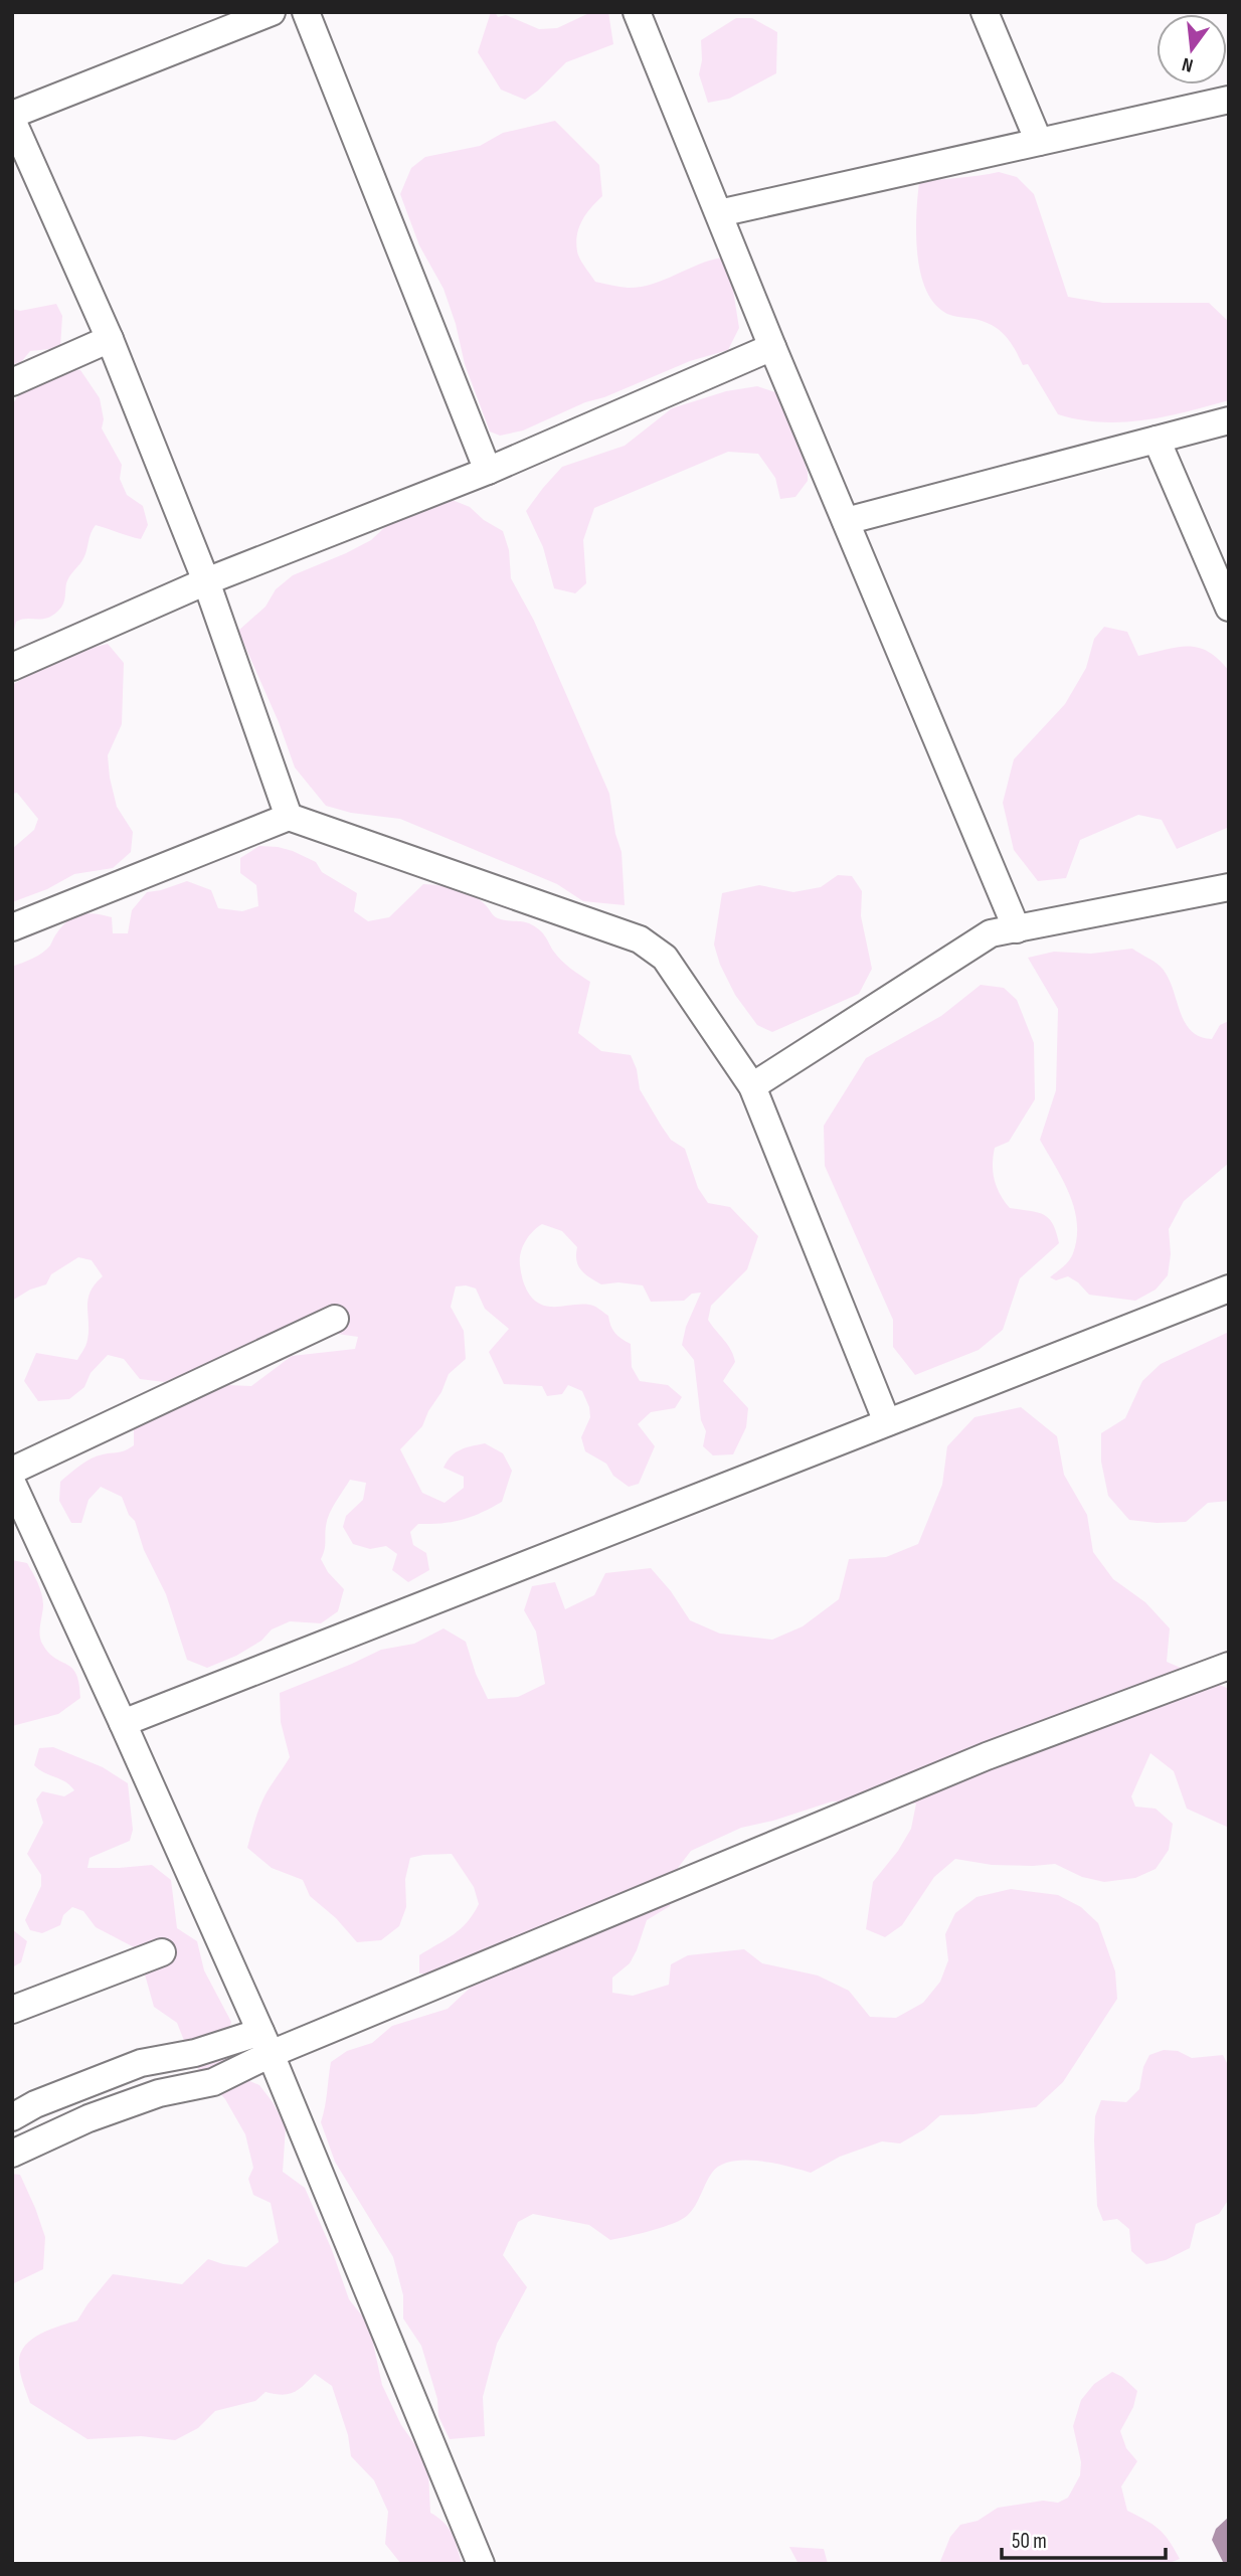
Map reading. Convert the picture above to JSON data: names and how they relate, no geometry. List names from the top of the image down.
{
  "scale_bar": "50 m",
  "north": "bottom"
}
